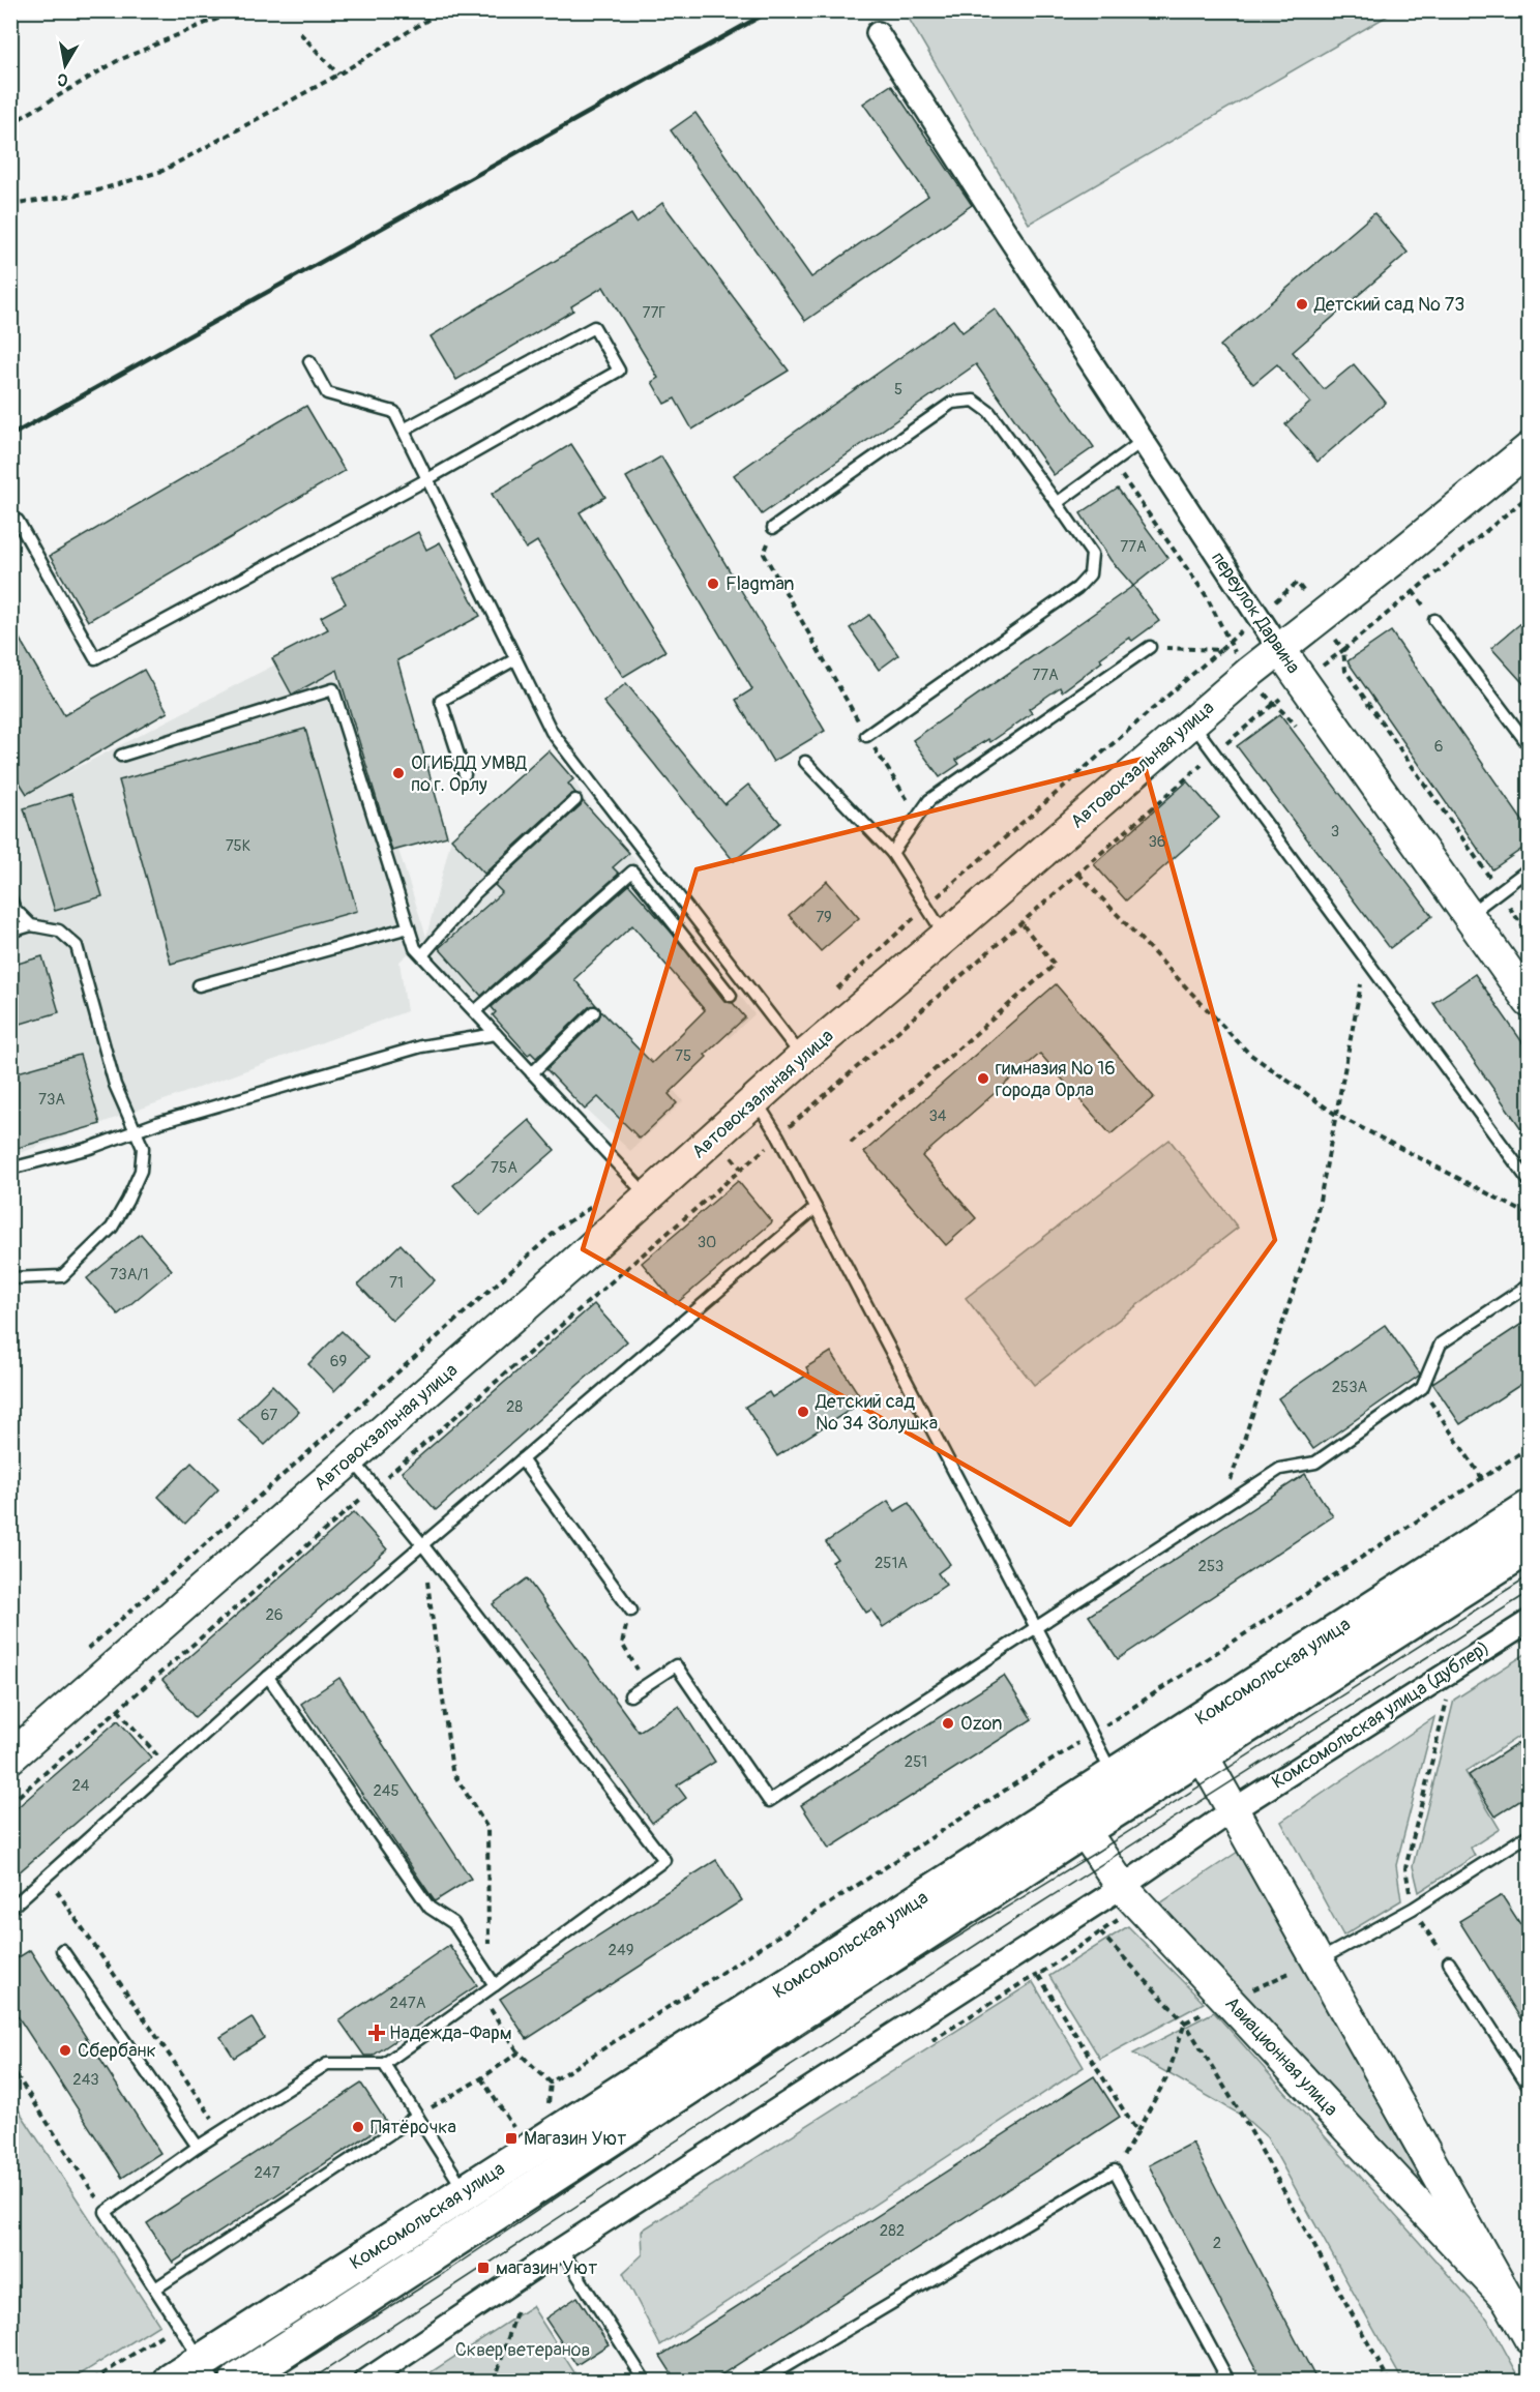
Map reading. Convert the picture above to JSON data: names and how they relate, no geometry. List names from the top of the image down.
{
  "streets": {
    "main road": ["Комсомольская улица"],
    "street": [
      "переулок Дарвина",
      "Автовокзальная улица",
      "Комсомольская улица (дублер)",
      "Авиационная улица"
    ]
  },
  "crossings": [
    ["переулок Дарвина", "Автовокзальная улица"],
    ["Комсомольская улица", "Авиационная улица"],
    ["Комсомольская улица (дублер)", "Авиационная улица"]
  ],
  "parks": ["Сквер ветеранов"],
  "places": {
    "other": [
      "Детский сад № 73",
      "Flagman",
      "ОГИБДД УМВД по г. Орлу",
      "гимназия № 16 города Орла",
      "Детский сад № 34 Золушка",
      "Ozon",
      "Сбербанк",
      "Пятёрочка"
    ],
    "health": ["Надежда-Фарм"],
    "transit": ["Магазин Уют", "магазин Уют"]
  },
  "house_numbers": [
    "77Г",
    "5",
    "77А",
    "77А",
    "6",
    "3",
    "36",
    "75К",
    "79",
    "75",
    "73А",
    "34",
    "75А",
    "30",
    "73А/1",
    "71",
    "69",
    "253А",
    "28",
    "67",
    "251А",
    "253",
    "26",
    "251",
    "24",
    "245",
    "249",
    "247А",
    "243",
    "247",
    "282",
    "2"
  ],
  "north": "bottom"
}
